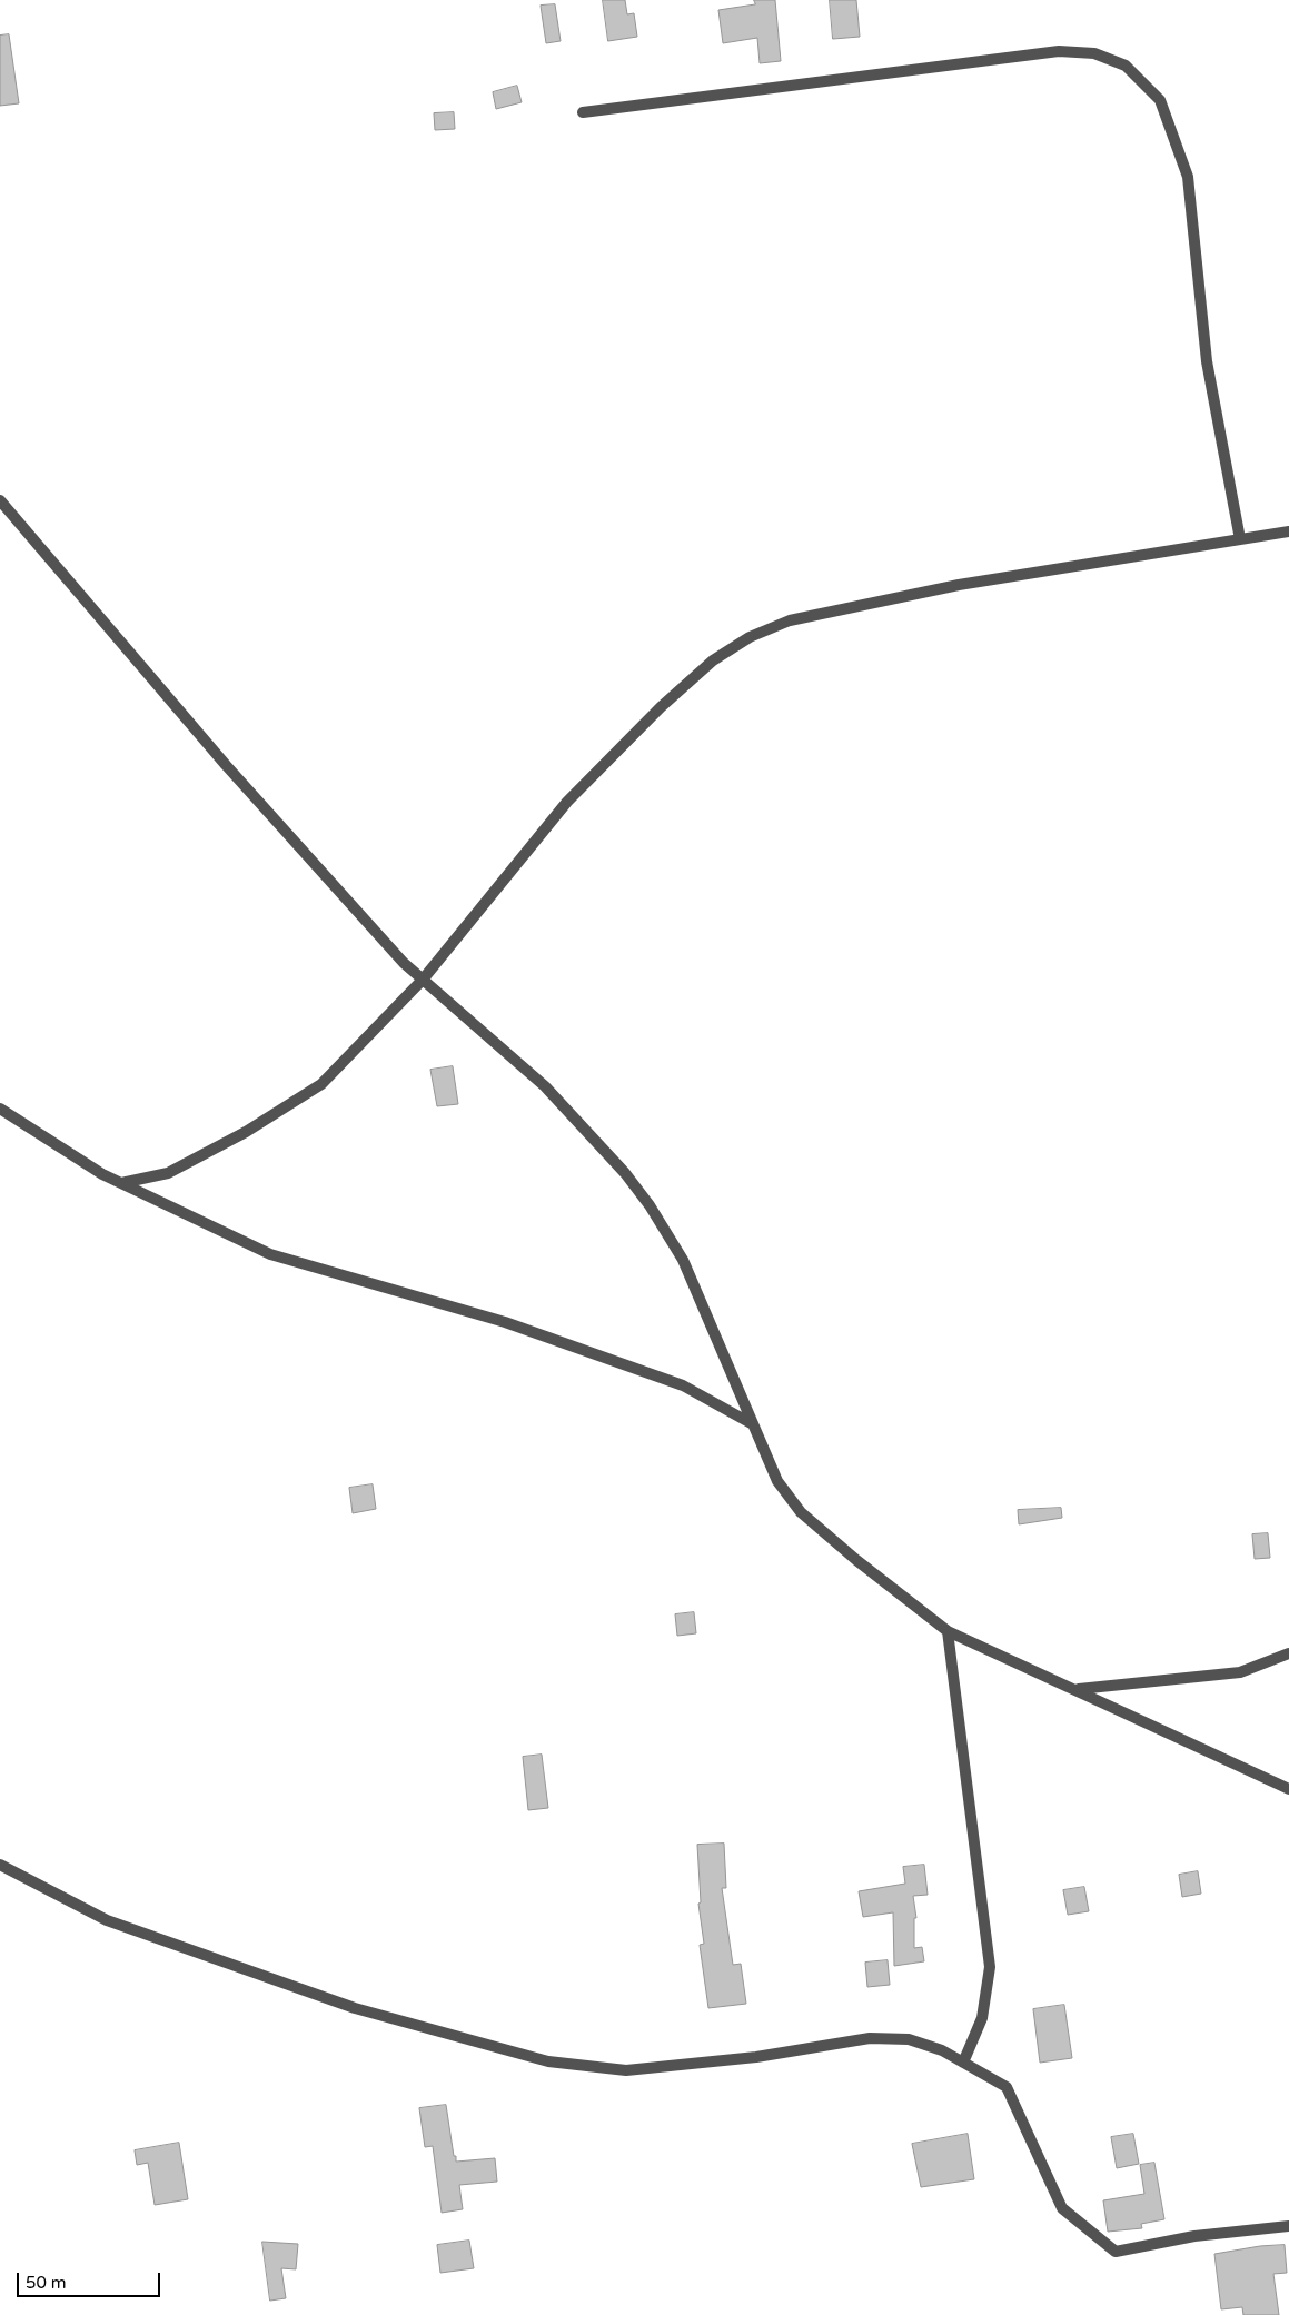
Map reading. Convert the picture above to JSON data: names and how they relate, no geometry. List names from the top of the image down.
{
  "scale_bar": "50 m"
}
